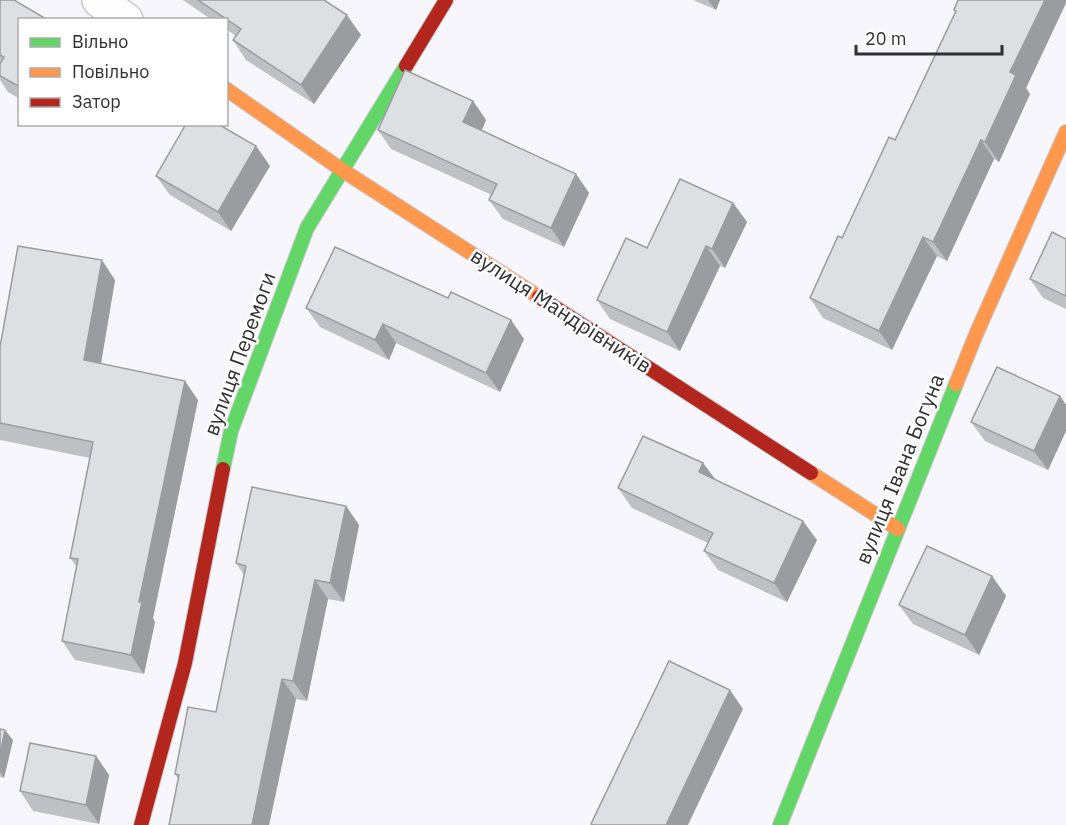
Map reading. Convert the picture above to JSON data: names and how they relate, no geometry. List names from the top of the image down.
{
  "streets": {
    "street": ["вулиця Мандрівників", "вулиця Перемоги", "вулиця Івана Богуна"]
  },
  "crossings": [
    ["вулиця Мандрівників", "вулиця Перемоги"],
    ["вулиця Мандрівників", "вулиця Івана Богуна"]
  ],
  "legend": ["Вільно", "Повільно", "Затор"],
  "scale_bar": "20 m"
}
